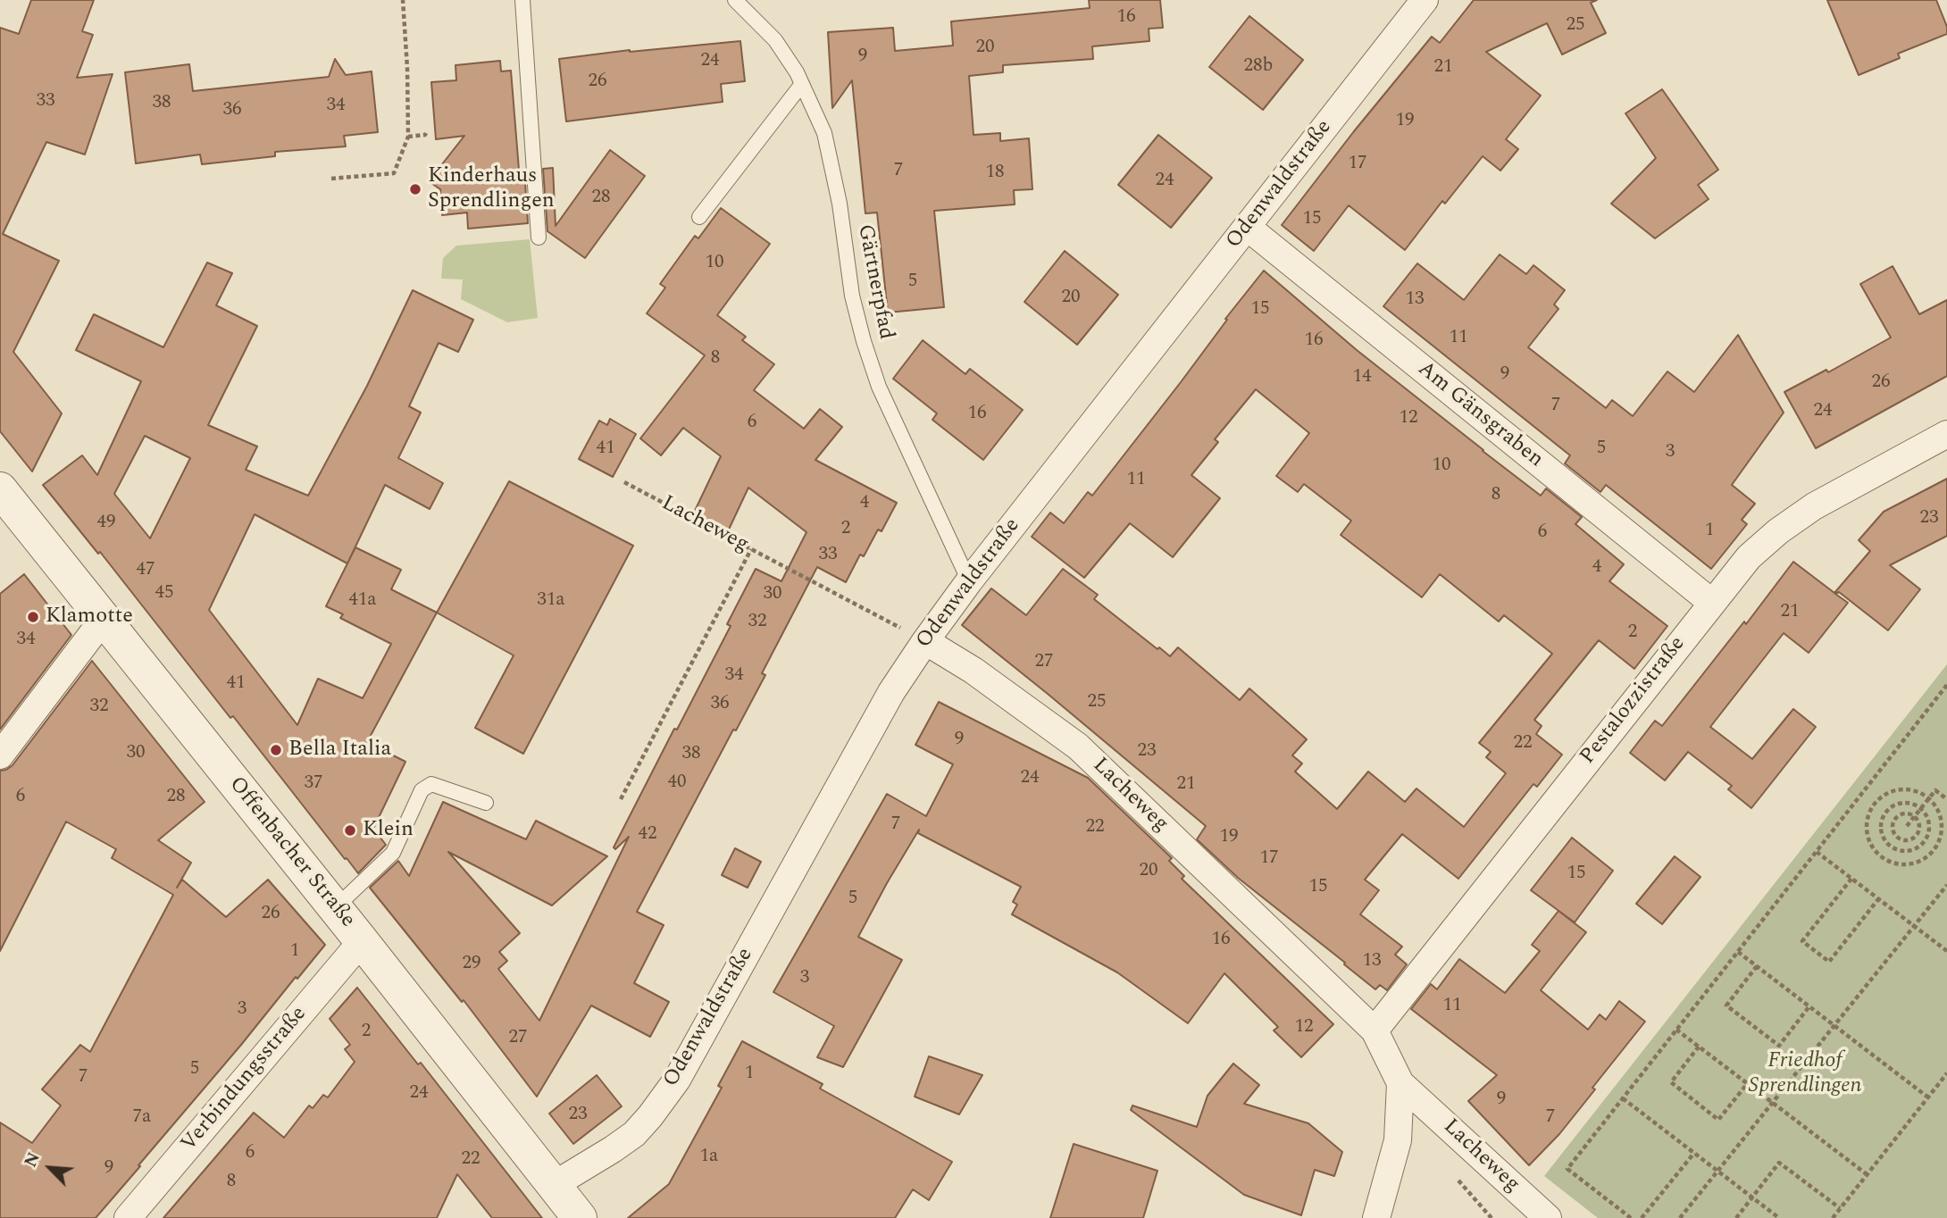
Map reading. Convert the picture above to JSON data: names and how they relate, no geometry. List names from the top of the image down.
{
  "streets": {
    "street": [
      "Odenwaldstraße",
      "Am Gänsgraben",
      "Lacheweg",
      "Pestalozzistraße",
      "Offenbacher Straße",
      "Verbindungsstraße"
    ],
    "lane": ["Gärtnerpfad"]
  },
  "crossings": [
    ["Odenwaldstraße", "Gärtnerpfad"],
    ["Odenwaldstraße", "Am Gänsgraben"],
    ["Odenwaldstraße", "Lacheweg"],
    ["Odenwaldstraße", "Offenbacher Straße"],
    ["Am Gänsgraben", "Pestalozzistraße"],
    ["Lacheweg", "Pestalozzistraße"],
    ["Offenbacher Straße", "Verbindungsstraße"]
  ],
  "parks": ["Friedhof Sprendlingen"],
  "places": [
    "Kinderhaus Sprendlingen",
    "Klamotte",
    "Bella Italia",
    "Klein"
  ],
  "house_numbers": [
    "16",
    "25",
    "20",
    "9",
    "24",
    "28b",
    "21",
    "26",
    "33",
    "38",
    "34",
    "36",
    "19",
    "17",
    "7",
    "18",
    "24",
    "28",
    "15",
    "10",
    "5",
    "20",
    "13",
    "15",
    "11",
    "16",
    "8",
    "9",
    "14",
    "26",
    "7",
    "24",
    "16",
    "12",
    "6",
    "41",
    "5",
    "3",
    "10",
    "11",
    "8",
    "4",
    "23",
    "49",
    "2",
    "1",
    "6",
    "33",
    "4",
    "47",
    "45",
    "30",
    "41a",
    "31a",
    "21",
    "32",
    "2",
    "34",
    "27",
    "34",
    "41",
    "25",
    "36",
    "32",
    "9",
    "22",
    "23",
    "30",
    "38",
    "24",
    "40",
    "37",
    "21",
    "6",
    "28",
    "7",
    "22",
    "42",
    "19",
    "17",
    "20",
    "15",
    "15",
    "5",
    "26",
    "16",
    "1",
    "13",
    "29",
    "3",
    "11",
    "3",
    "12",
    "2",
    "27",
    "5",
    "1",
    "7",
    "24",
    "9",
    "23",
    "7a",
    "7",
    "6",
    "1a",
    "22",
    "9",
    "8"
  ],
  "north": "top left"
}
